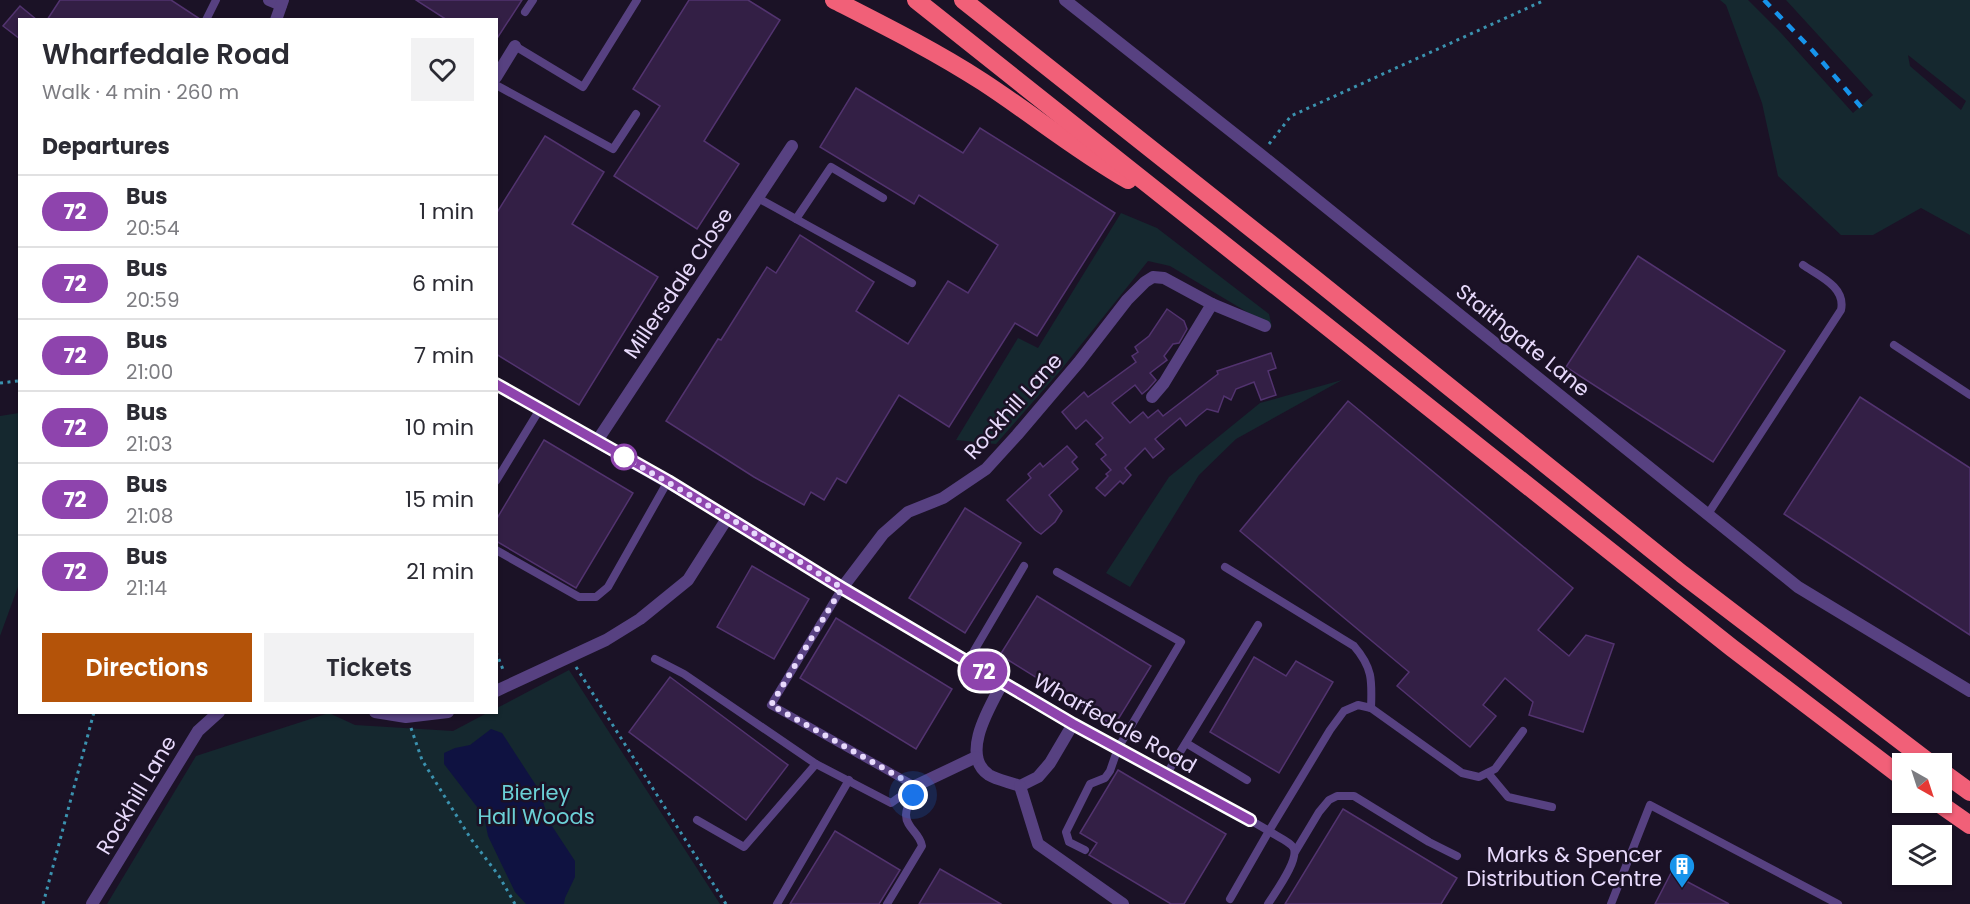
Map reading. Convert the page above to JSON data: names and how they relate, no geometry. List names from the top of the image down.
{
  "streets": {
    "street": [
      "Millersdale Close",
      "Staithgate Lane",
      "Rockhill Lane",
      "Wharfedale Road"
    ]
  },
  "crossings": [
    ["Millersdale Close", "Wharfedale Road"],
    ["Rockhill Lane", "Wharfedale Road"]
  ],
  "parks": ["Bierley Hall Woods"],
  "places": {
    "building": ["Marks & Spencer Distribution Centre"]
  },
  "lines": ["bus line 72"],
  "north": "bottom right",
  "page": {
    "on_map": "72",
    "heading": [
      ["Wharfedale Road", "Walk · 4 min · 260 m"],
      "Departures"
    ],
    "list": [
      {
        "mark": "72",
        "name": "Bus",
        "note": "20:54",
        "value": "1 min"
      },
      {
        "mark": "72",
        "name": "Bus",
        "note": "20:59",
        "value": "6 min"
      },
      {
        "mark": "72",
        "name": "Bus",
        "note": "21:00",
        "value": "7 min"
      },
      {
        "mark": "72",
        "name": "Bus",
        "note": "21:03",
        "value": "10 min"
      },
      {
        "mark": "72",
        "name": "Bus",
        "note": "21:08",
        "value": "15 min"
      },
      {
        "mark": "72",
        "name": "Bus",
        "note": "21:14",
        "value": "21 min"
      }
    ],
    "buttons": ["Directions", "Tickets"]
  }
}
